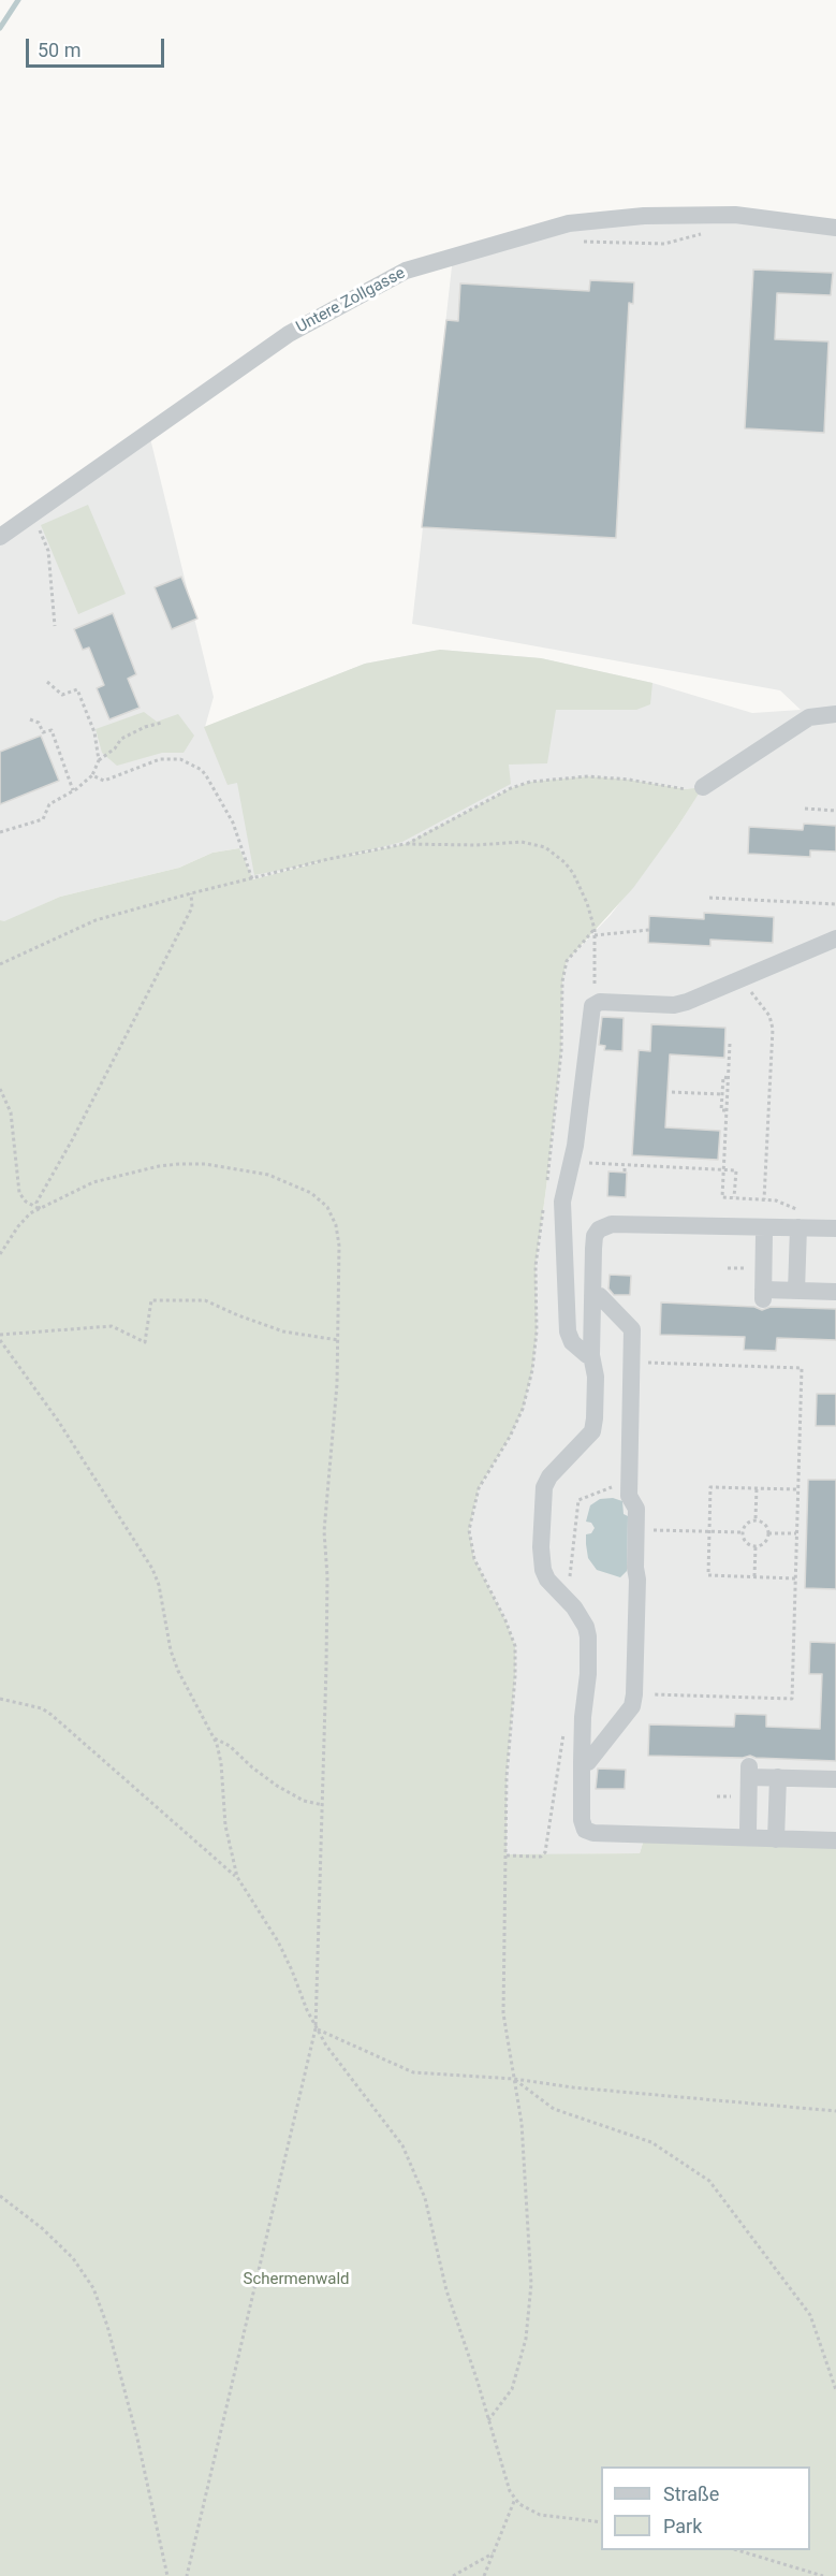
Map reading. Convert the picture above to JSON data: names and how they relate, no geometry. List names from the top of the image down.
{
  "streets": {
    "street": ["Untere Zollgasse"]
  },
  "parks": ["Schermenwald"],
  "legend": ["Straße", "Park"],
  "scale_bar": "50 m"
}
